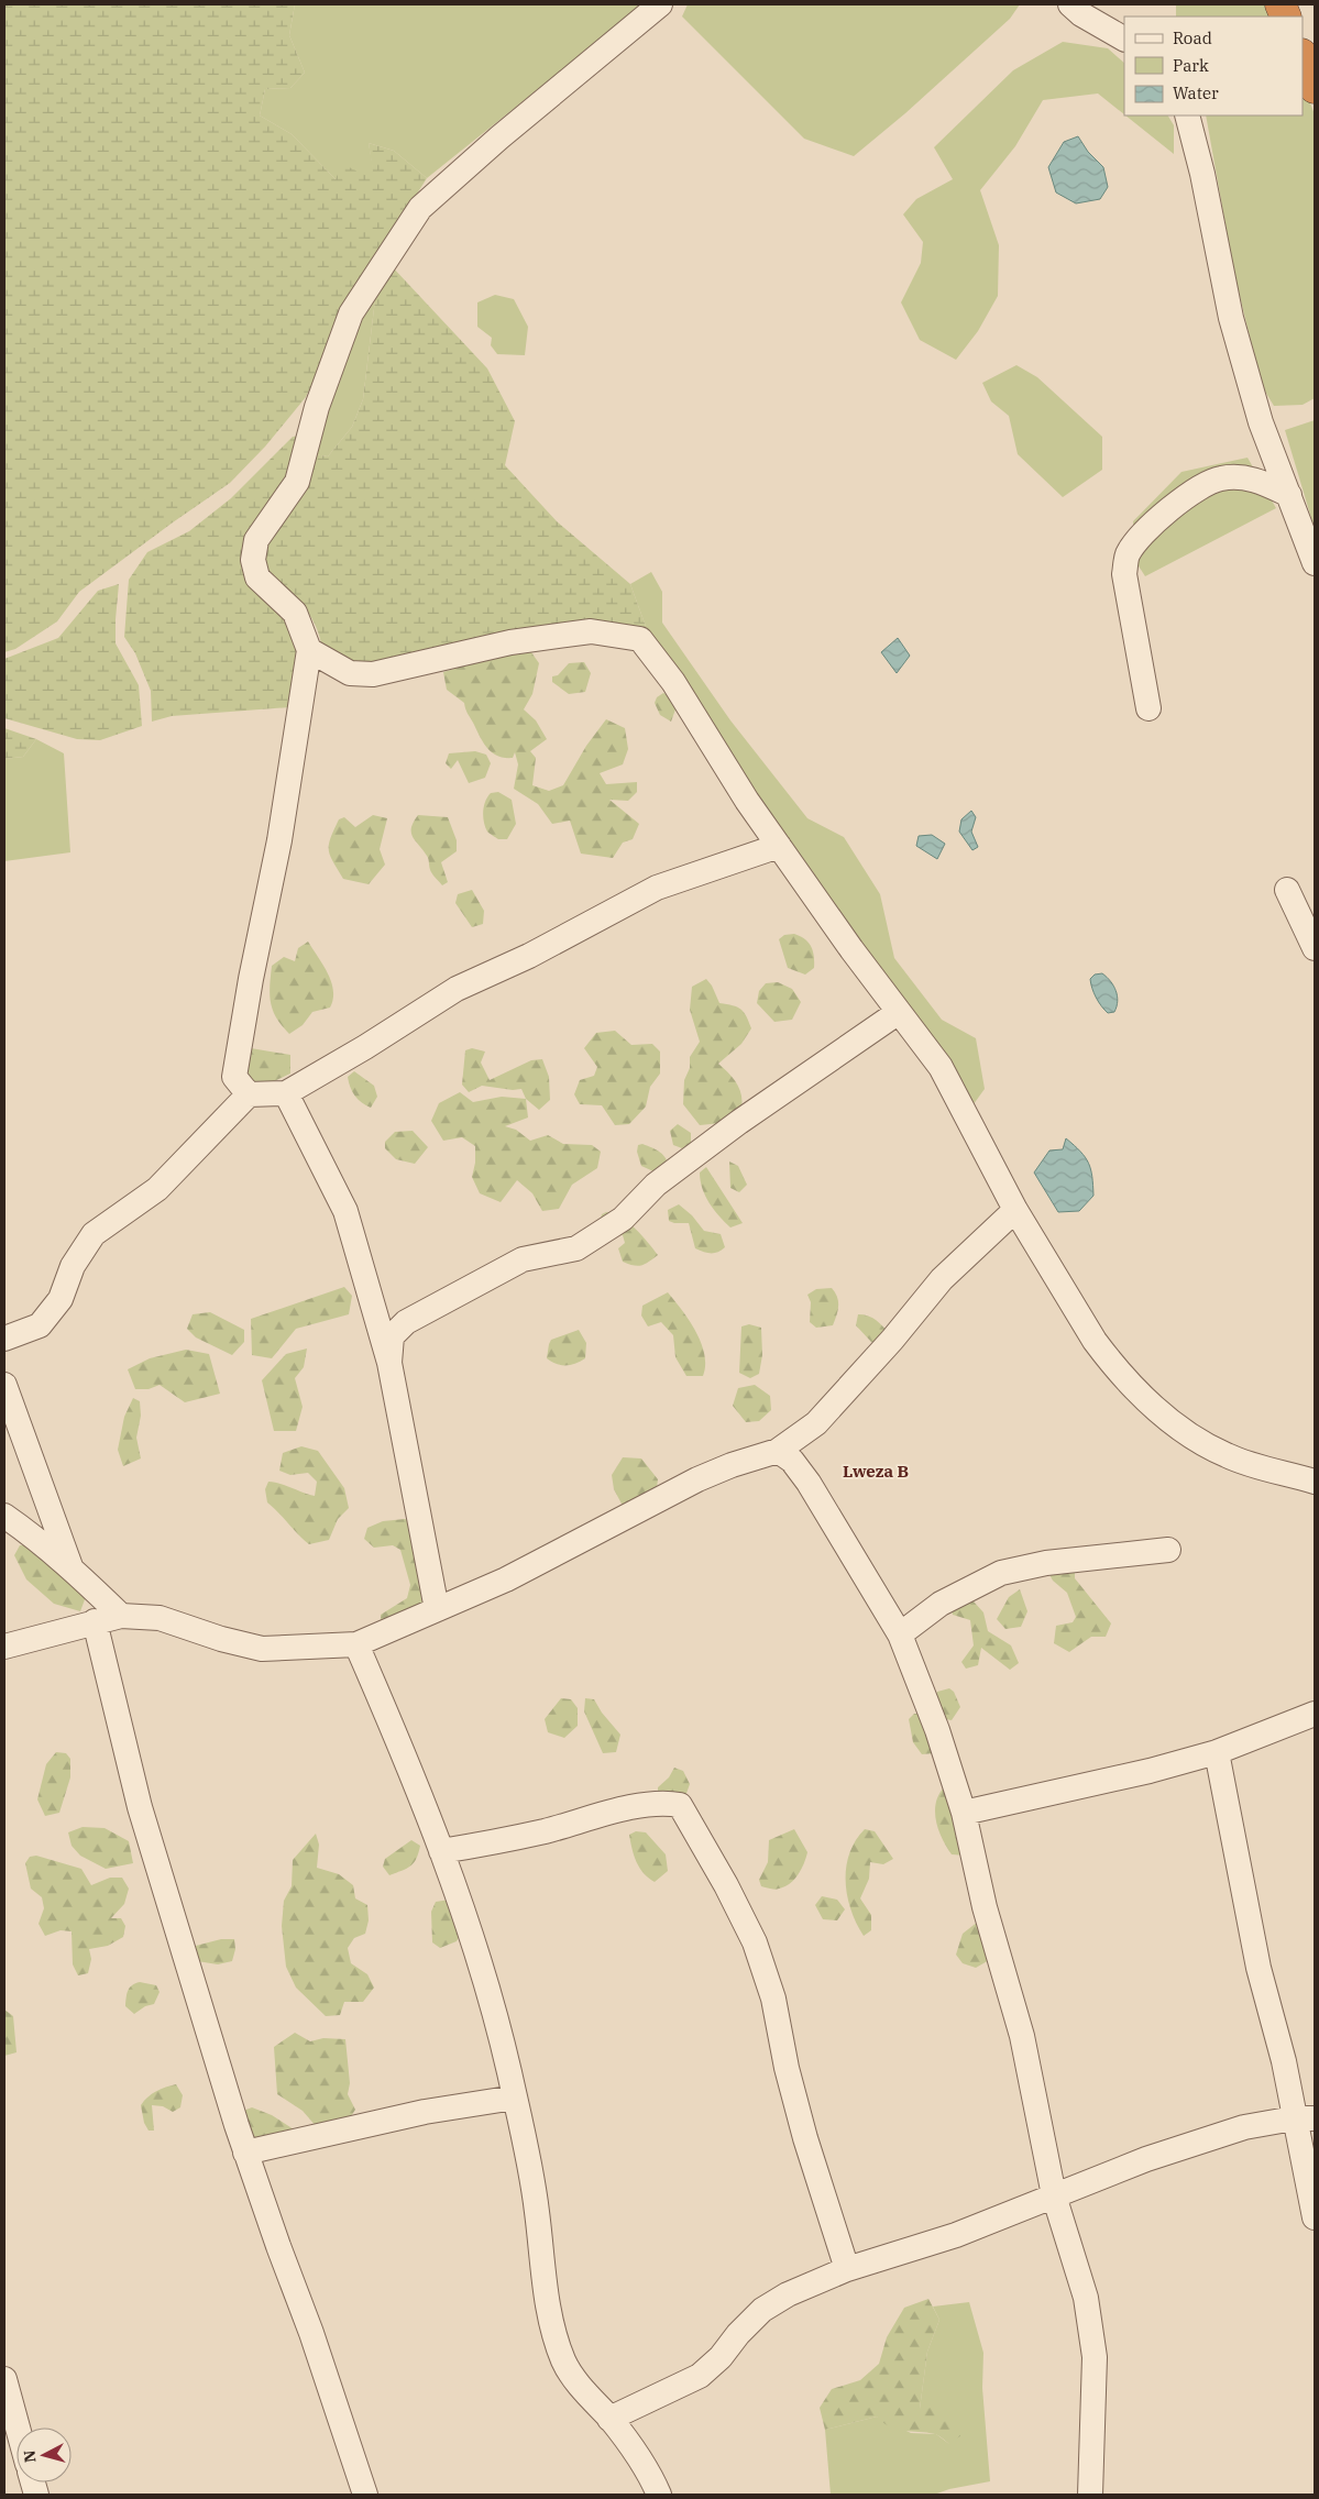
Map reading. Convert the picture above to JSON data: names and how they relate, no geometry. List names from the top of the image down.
{
  "districts": ["Lweza B"],
  "legend": ["Road", "Park", "Water"],
  "north": "left"
}
